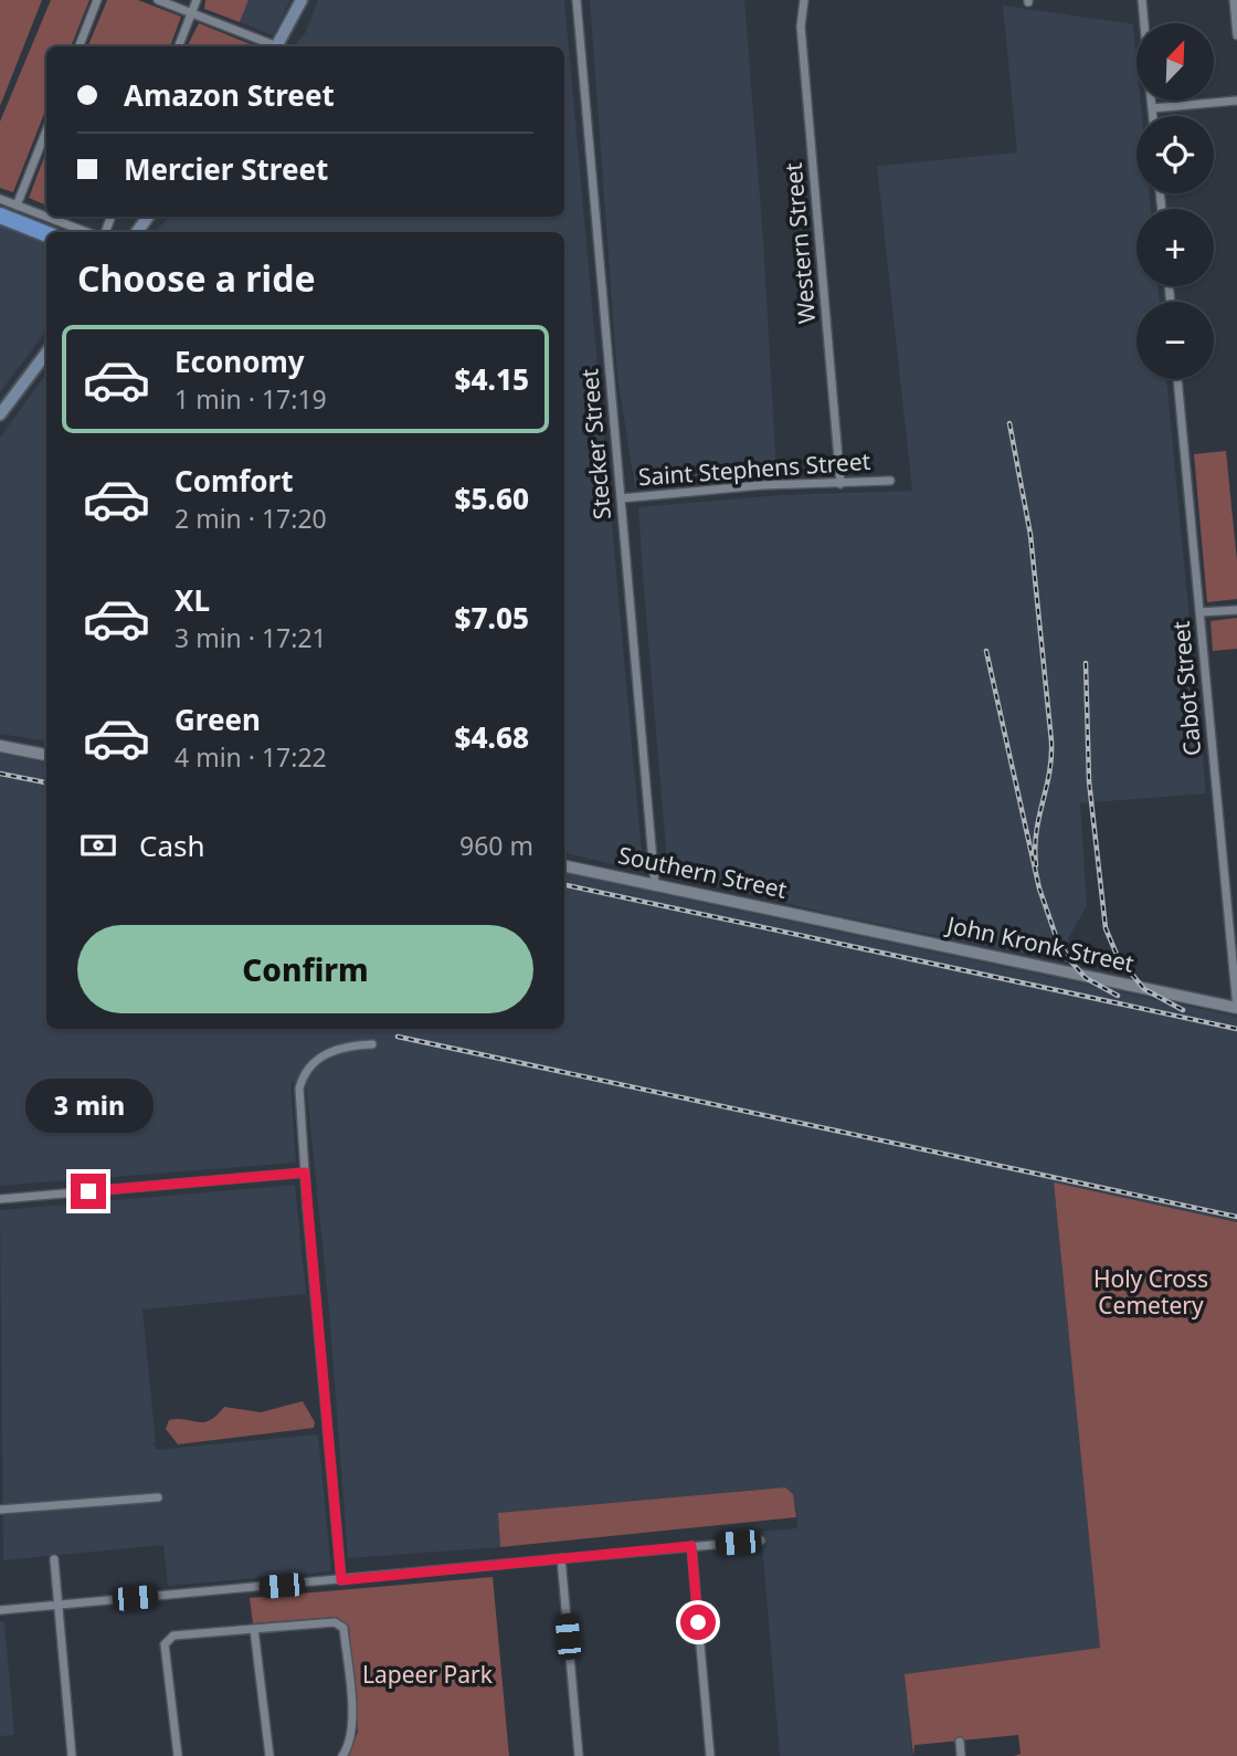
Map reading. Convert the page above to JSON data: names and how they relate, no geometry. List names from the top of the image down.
{
  "streets": {
    "street": [
      "Western Street",
      "Stecker Street",
      "Saint Stephens Street",
      "Cabot Street",
      "Southern Street",
      "John Kronk Street"
    ]
  },
  "crossings": [
    ["Western Street", "Saint Stephens Street"],
    ["Stecker Street", "Saint Stephens Street"],
    ["Stecker Street", "Southern Street"],
    ["Cabot Street", "John Kronk Street"],
    ["Southern Street", "John Kronk Street"]
  ],
  "parks": ["Holy Cross Cemetery", "Lapeer Park"],
  "north": "top right",
  "page": {
    "map_buttons": ["+", "−"],
    "banner": ["Amazon Street", "Mercier Street"],
    "heading": "Choose a ride",
    "list": [
      {
        "name": "Economy",
        "note": "1 min · 17:19",
        "value": "$4.15"
      },
      {
        "name": "Comfort",
        "note": "2 min · 17:20",
        "value": "$5.60"
      },
      {
        "name": "XL",
        "note": "3 min · 17:21",
        "value": "$7.05"
      },
      {
        "name": "Green",
        "note": "4 min · 17:22",
        "value": "$4.68"
      }
    ],
    "pay": ["Cash", "960 m"],
    "buttons": "Confirm",
    "bubble": "3 min"
  }
}
